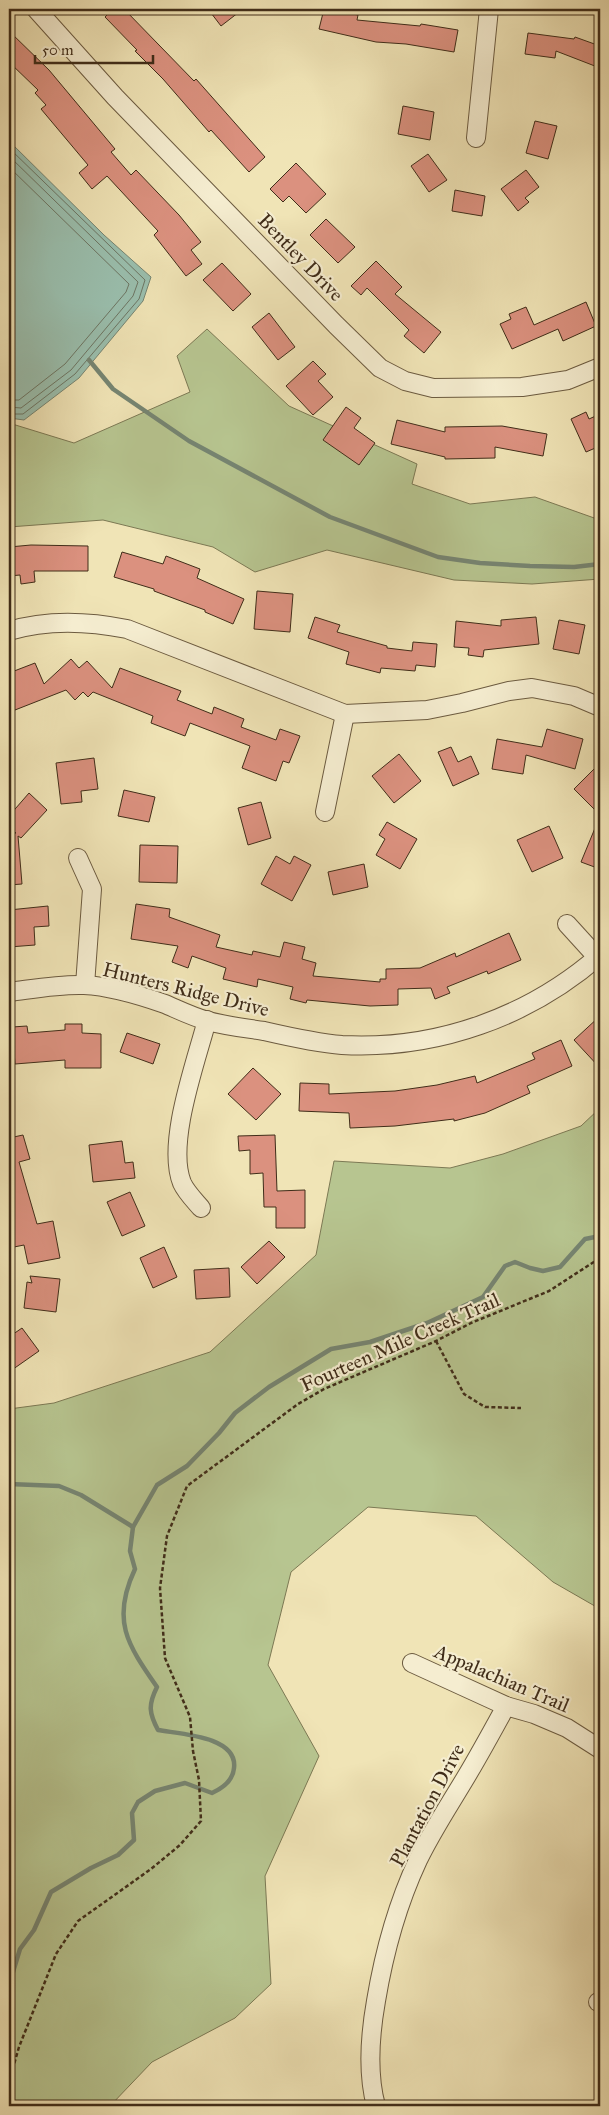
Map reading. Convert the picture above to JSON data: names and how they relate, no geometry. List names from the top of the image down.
{
  "streets": {
    "street": [
      "Bentley Drive",
      "Hunters Ridge Drive",
      "Appalachian Trail",
      "Plantation Drive"
    ],
    "path": ["Fourteen Mile Creek Trail"]
  },
  "crossings": [
    ["Appalachian Trail", "Plantation Drive"]
  ],
  "scale_bar": "50 m"
}
